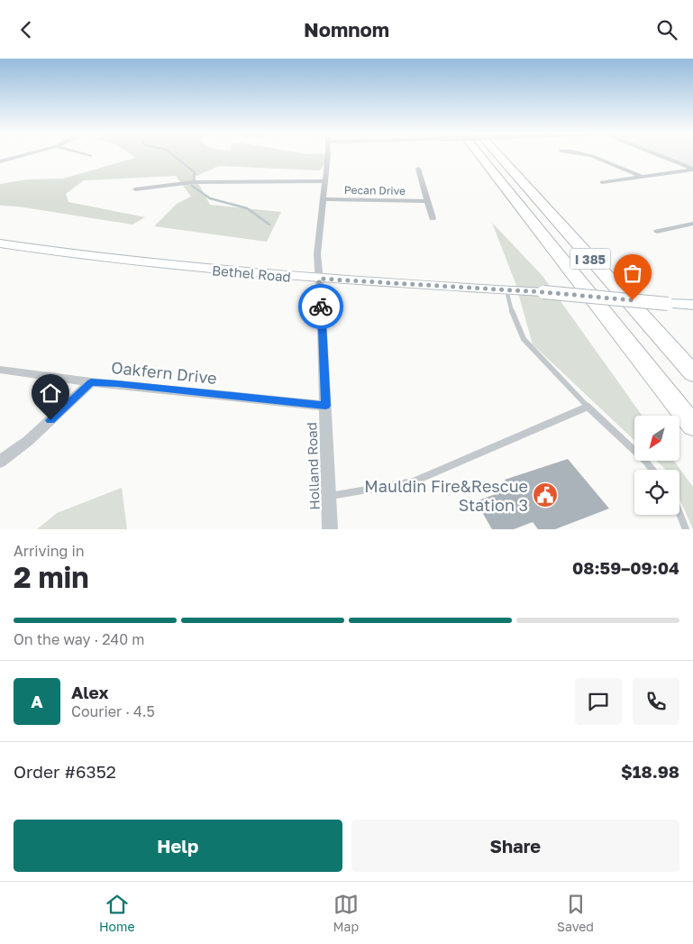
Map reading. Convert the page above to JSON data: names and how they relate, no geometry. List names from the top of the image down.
{
  "streets": {
    "highway": ["I 385"],
    "street": [
      "Pecan Drive",
      "Bethel Road",
      "Oakfern Drive",
      "Holland Road"
    ]
  },
  "crossings": [
    ["Pecan Drive", "Holland Road"],
    ["Bethel Road", "Holland Road"],
    ["Oakfern Drive", "Holland Road"]
  ],
  "places": {
    "public building": ["Mauldin Fire&Rescue Station 3"]
  },
  "north": "bottom left",
  "page": {
    "header": "Nomnom",
    "heading": ["2 min", "Arriving in", "08:59–09:04"],
    "panel": [
      "Alex",
      "Courier · 4.5",
      "Order #6352",
      "$18.98"
    ],
    "bar": "On the way · 240 m",
    "round": "A",
    "buttons": ["Help", "Share"],
    "tabs": ["Home", "Map", "Saved"]
  }
}
